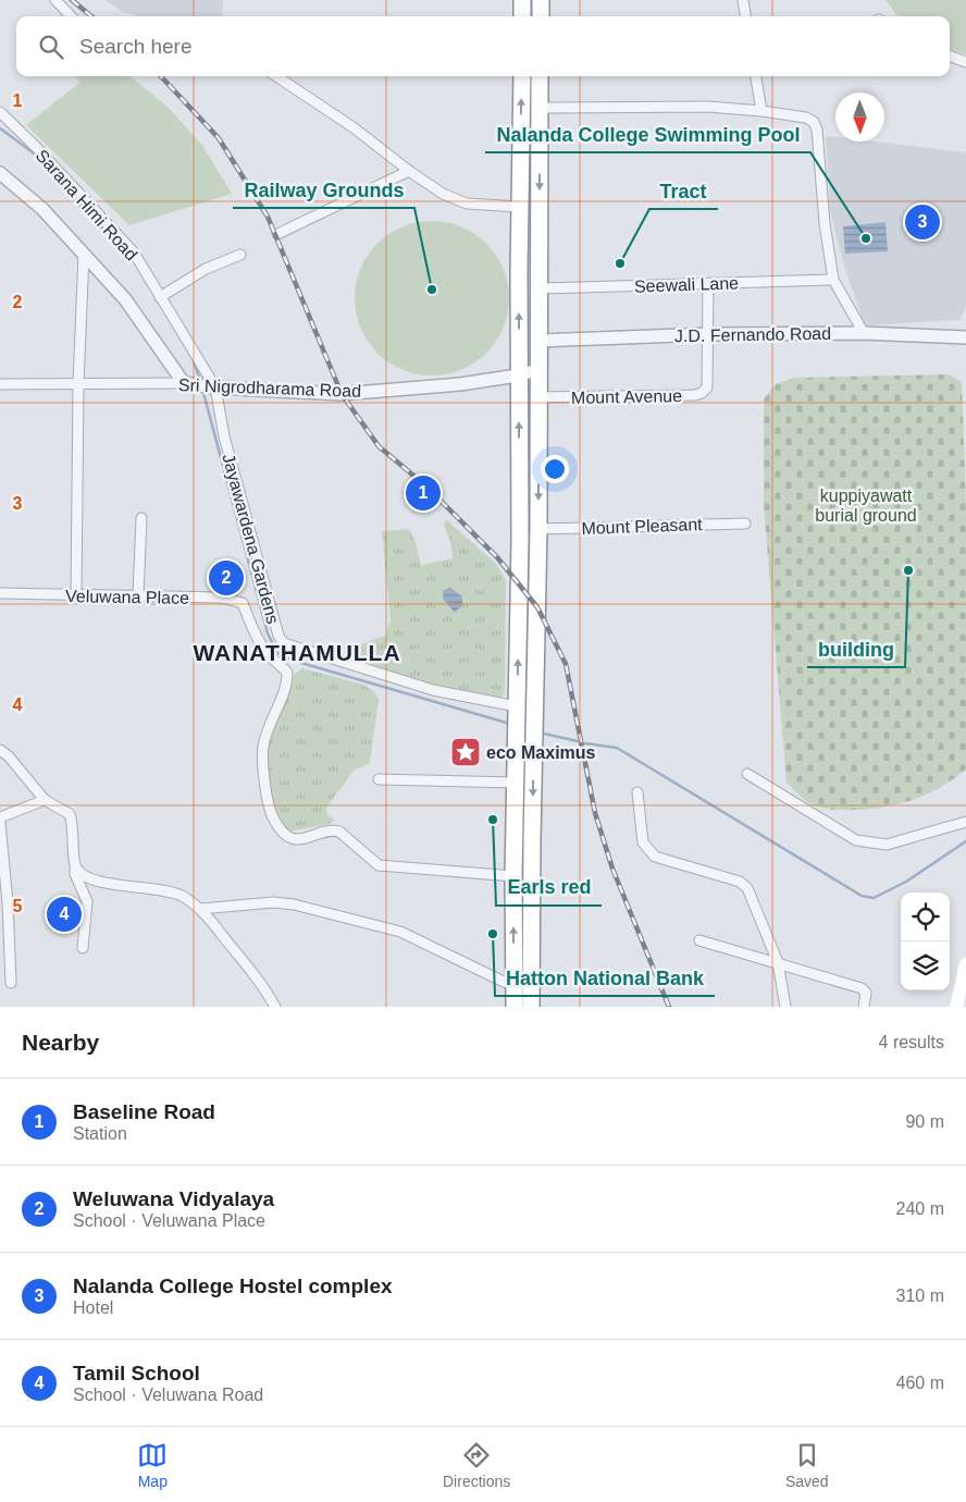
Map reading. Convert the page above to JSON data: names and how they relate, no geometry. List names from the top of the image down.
{
  "streets": {
    "street": [
      "Sarana Himi Road",
      "Seewali Lane",
      "J.D. Fernando Road",
      "Sri Nigrodharama Road",
      "Mount Avenue",
      "Mount Pleasant",
      "Jayawardena Gardens",
      "Veluwana Place"
    ]
  },
  "crossings": [
    ["Sarana Himi Road", "Sri Nigrodharama Road"],
    ["Sarana Himi Road", "Jayawardena Gardens"],
    ["Seewali Lane", "Mount Avenue"],
    ["J.D. Fernando Road", "Mount Avenue"],
    ["Sri Nigrodharama Road", "Jayawardena Gardens"]
  ],
  "districts": ["WANATHAMULLA"],
  "parks": ["kuppiyawatt burial ground"],
  "places": {
    "other": [
      "Nalanda College Swimming Pool",
      "Tract",
      "Railway Grounds",
      "building",
      "Earls red",
      "Hatton National Bank"
    ],
    "place": ["eco Maximus"]
  },
  "north": "bottom",
  "page": {
    "search": "Search here",
    "pins": [
      "3",
      "1",
      "2",
      "4"
    ],
    "heading": ["Nearby", "4 results"],
    "list": [
      {
        "mark": "1",
        "name": "Baseline Road",
        "note": "Station",
        "value": "90 m"
      },
      {
        "mark": "2",
        "name": "Weluwana Vidyalaya",
        "note": "School · Veluwana Place",
        "value": "240 m"
      },
      {
        "mark": "3",
        "name": "Nalanda College Hostel complex",
        "note": "Hotel",
        "value": "310 m"
      },
      {
        "mark": "4",
        "name": "Tamil School",
        "note": "School · Veluwana Road",
        "value": "460 m"
      }
    ],
    "nav": ["Map", "Directions", "Saved"]
  },
  "grid": {
    "rows": [
      "1",
      "2",
      "3",
      "4",
      "5"
    ]
  }
}
